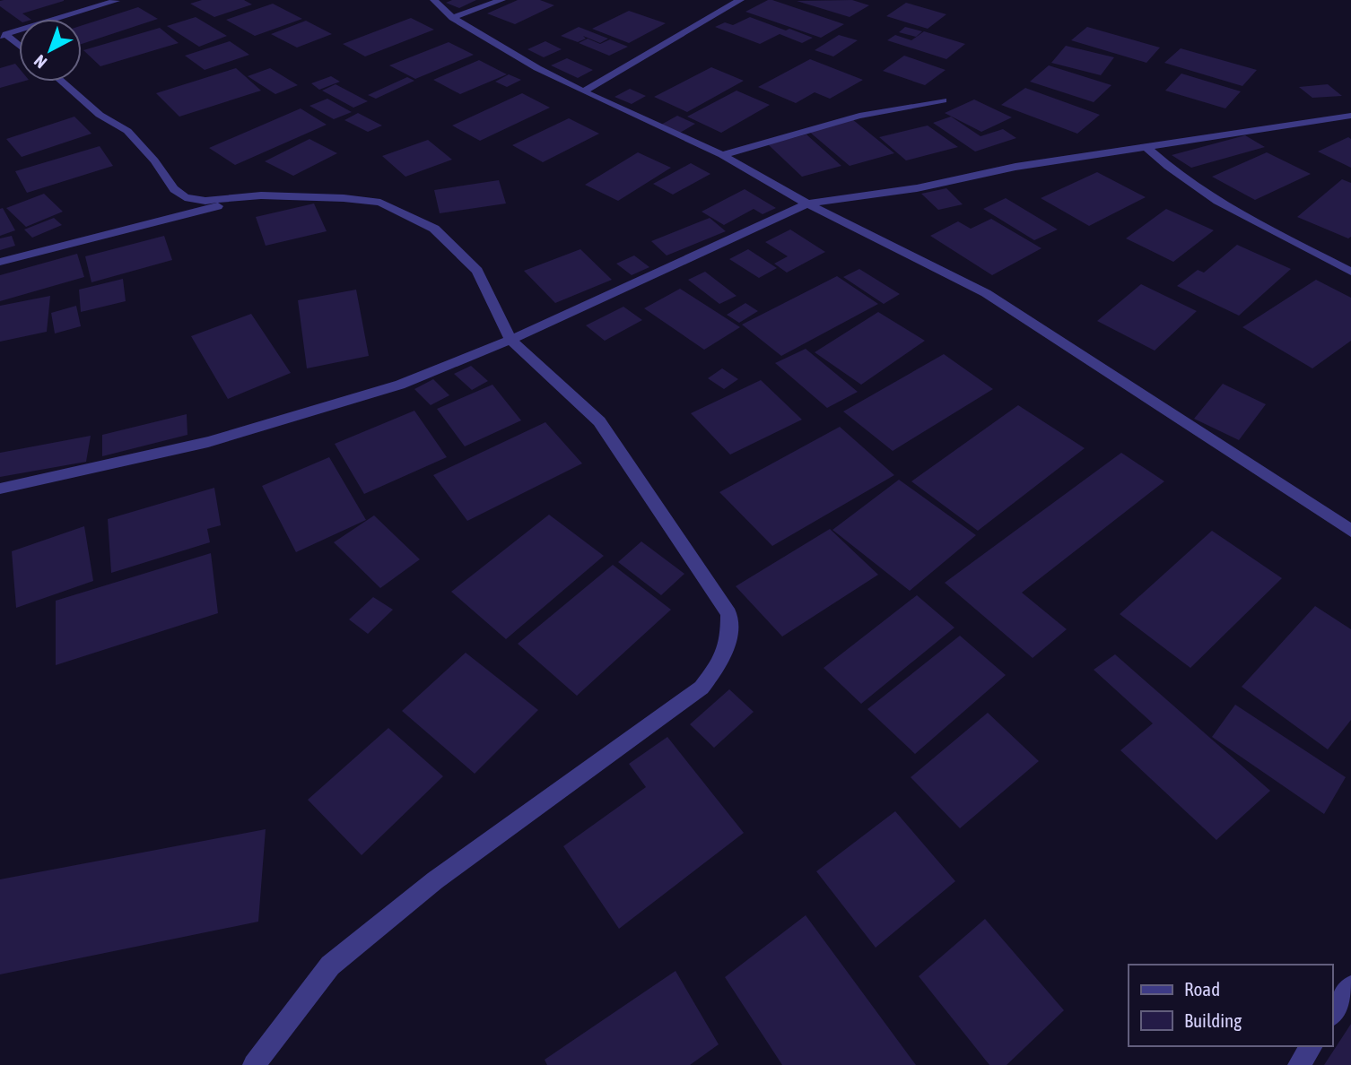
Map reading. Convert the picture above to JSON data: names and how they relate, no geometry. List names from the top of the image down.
{
  "legend": ["Road", "Building"],
  "north": "bottom left"
}
